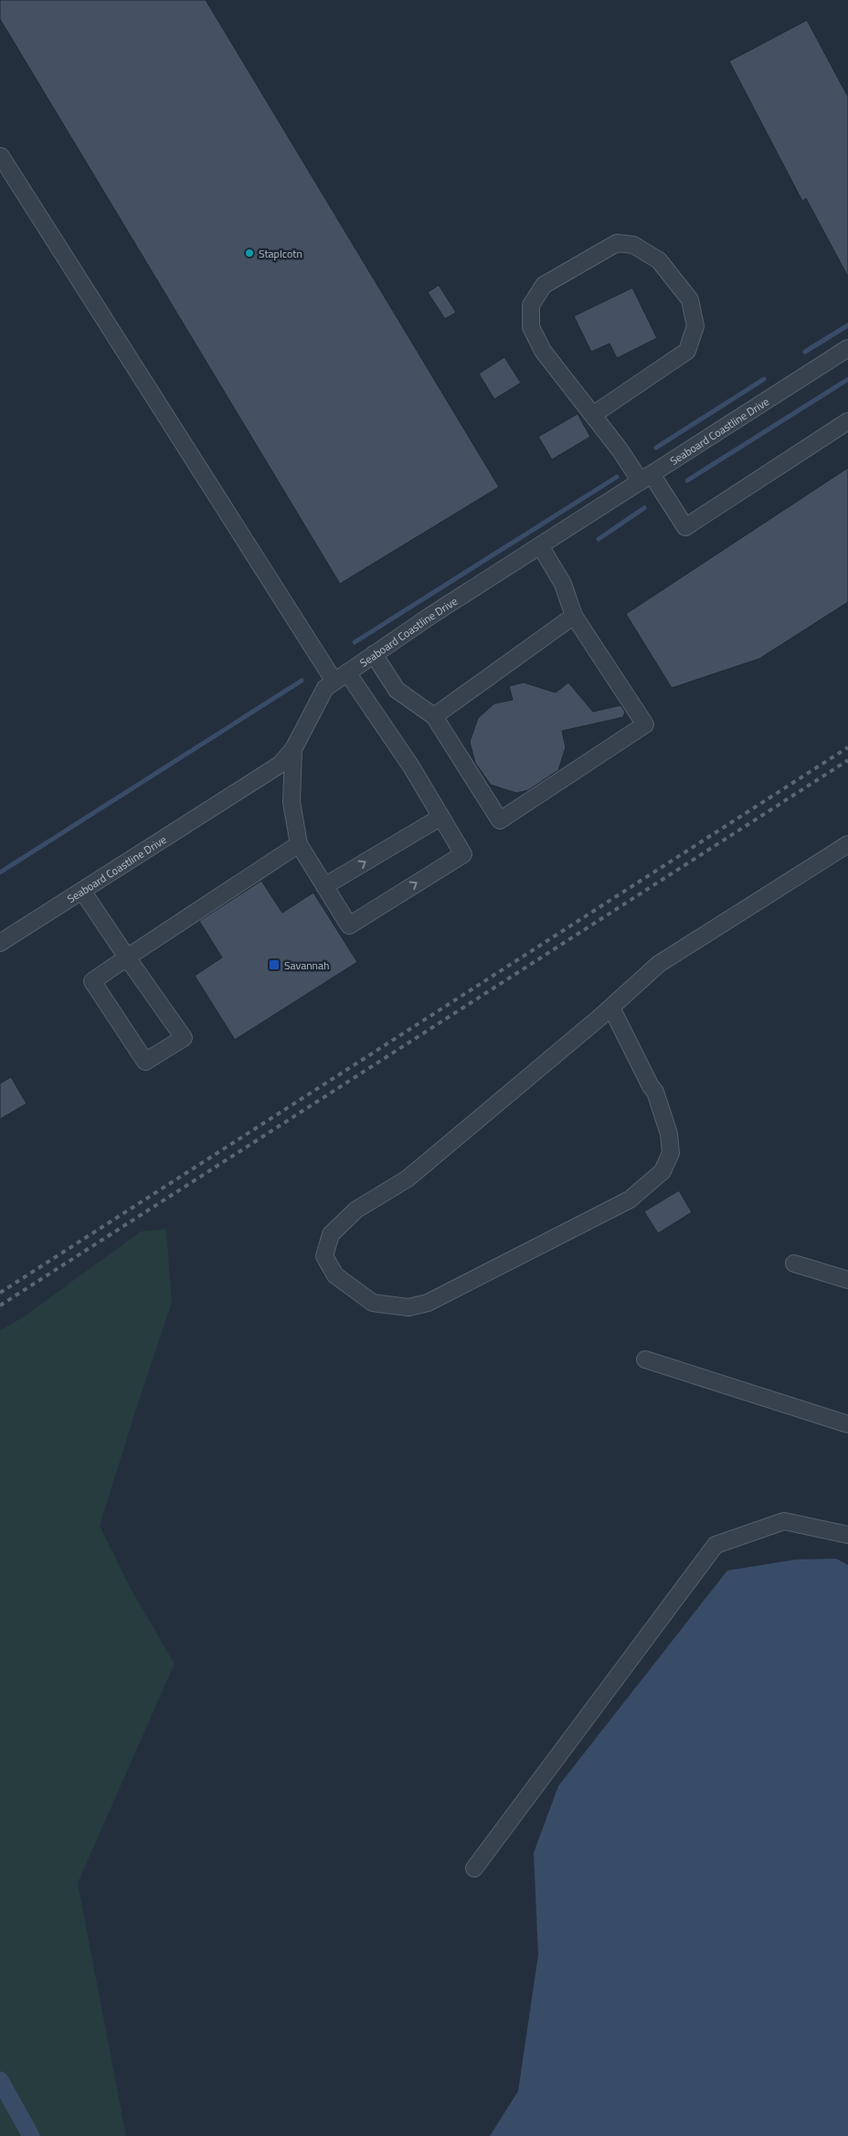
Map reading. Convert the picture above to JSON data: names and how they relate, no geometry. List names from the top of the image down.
{
  "streets": {
    "street": ["Seaboard Coastline Drive"]
  },
  "places": {
    "other": ["Staplcotn"],
    "transit": ["Savannah"]
  }
}
